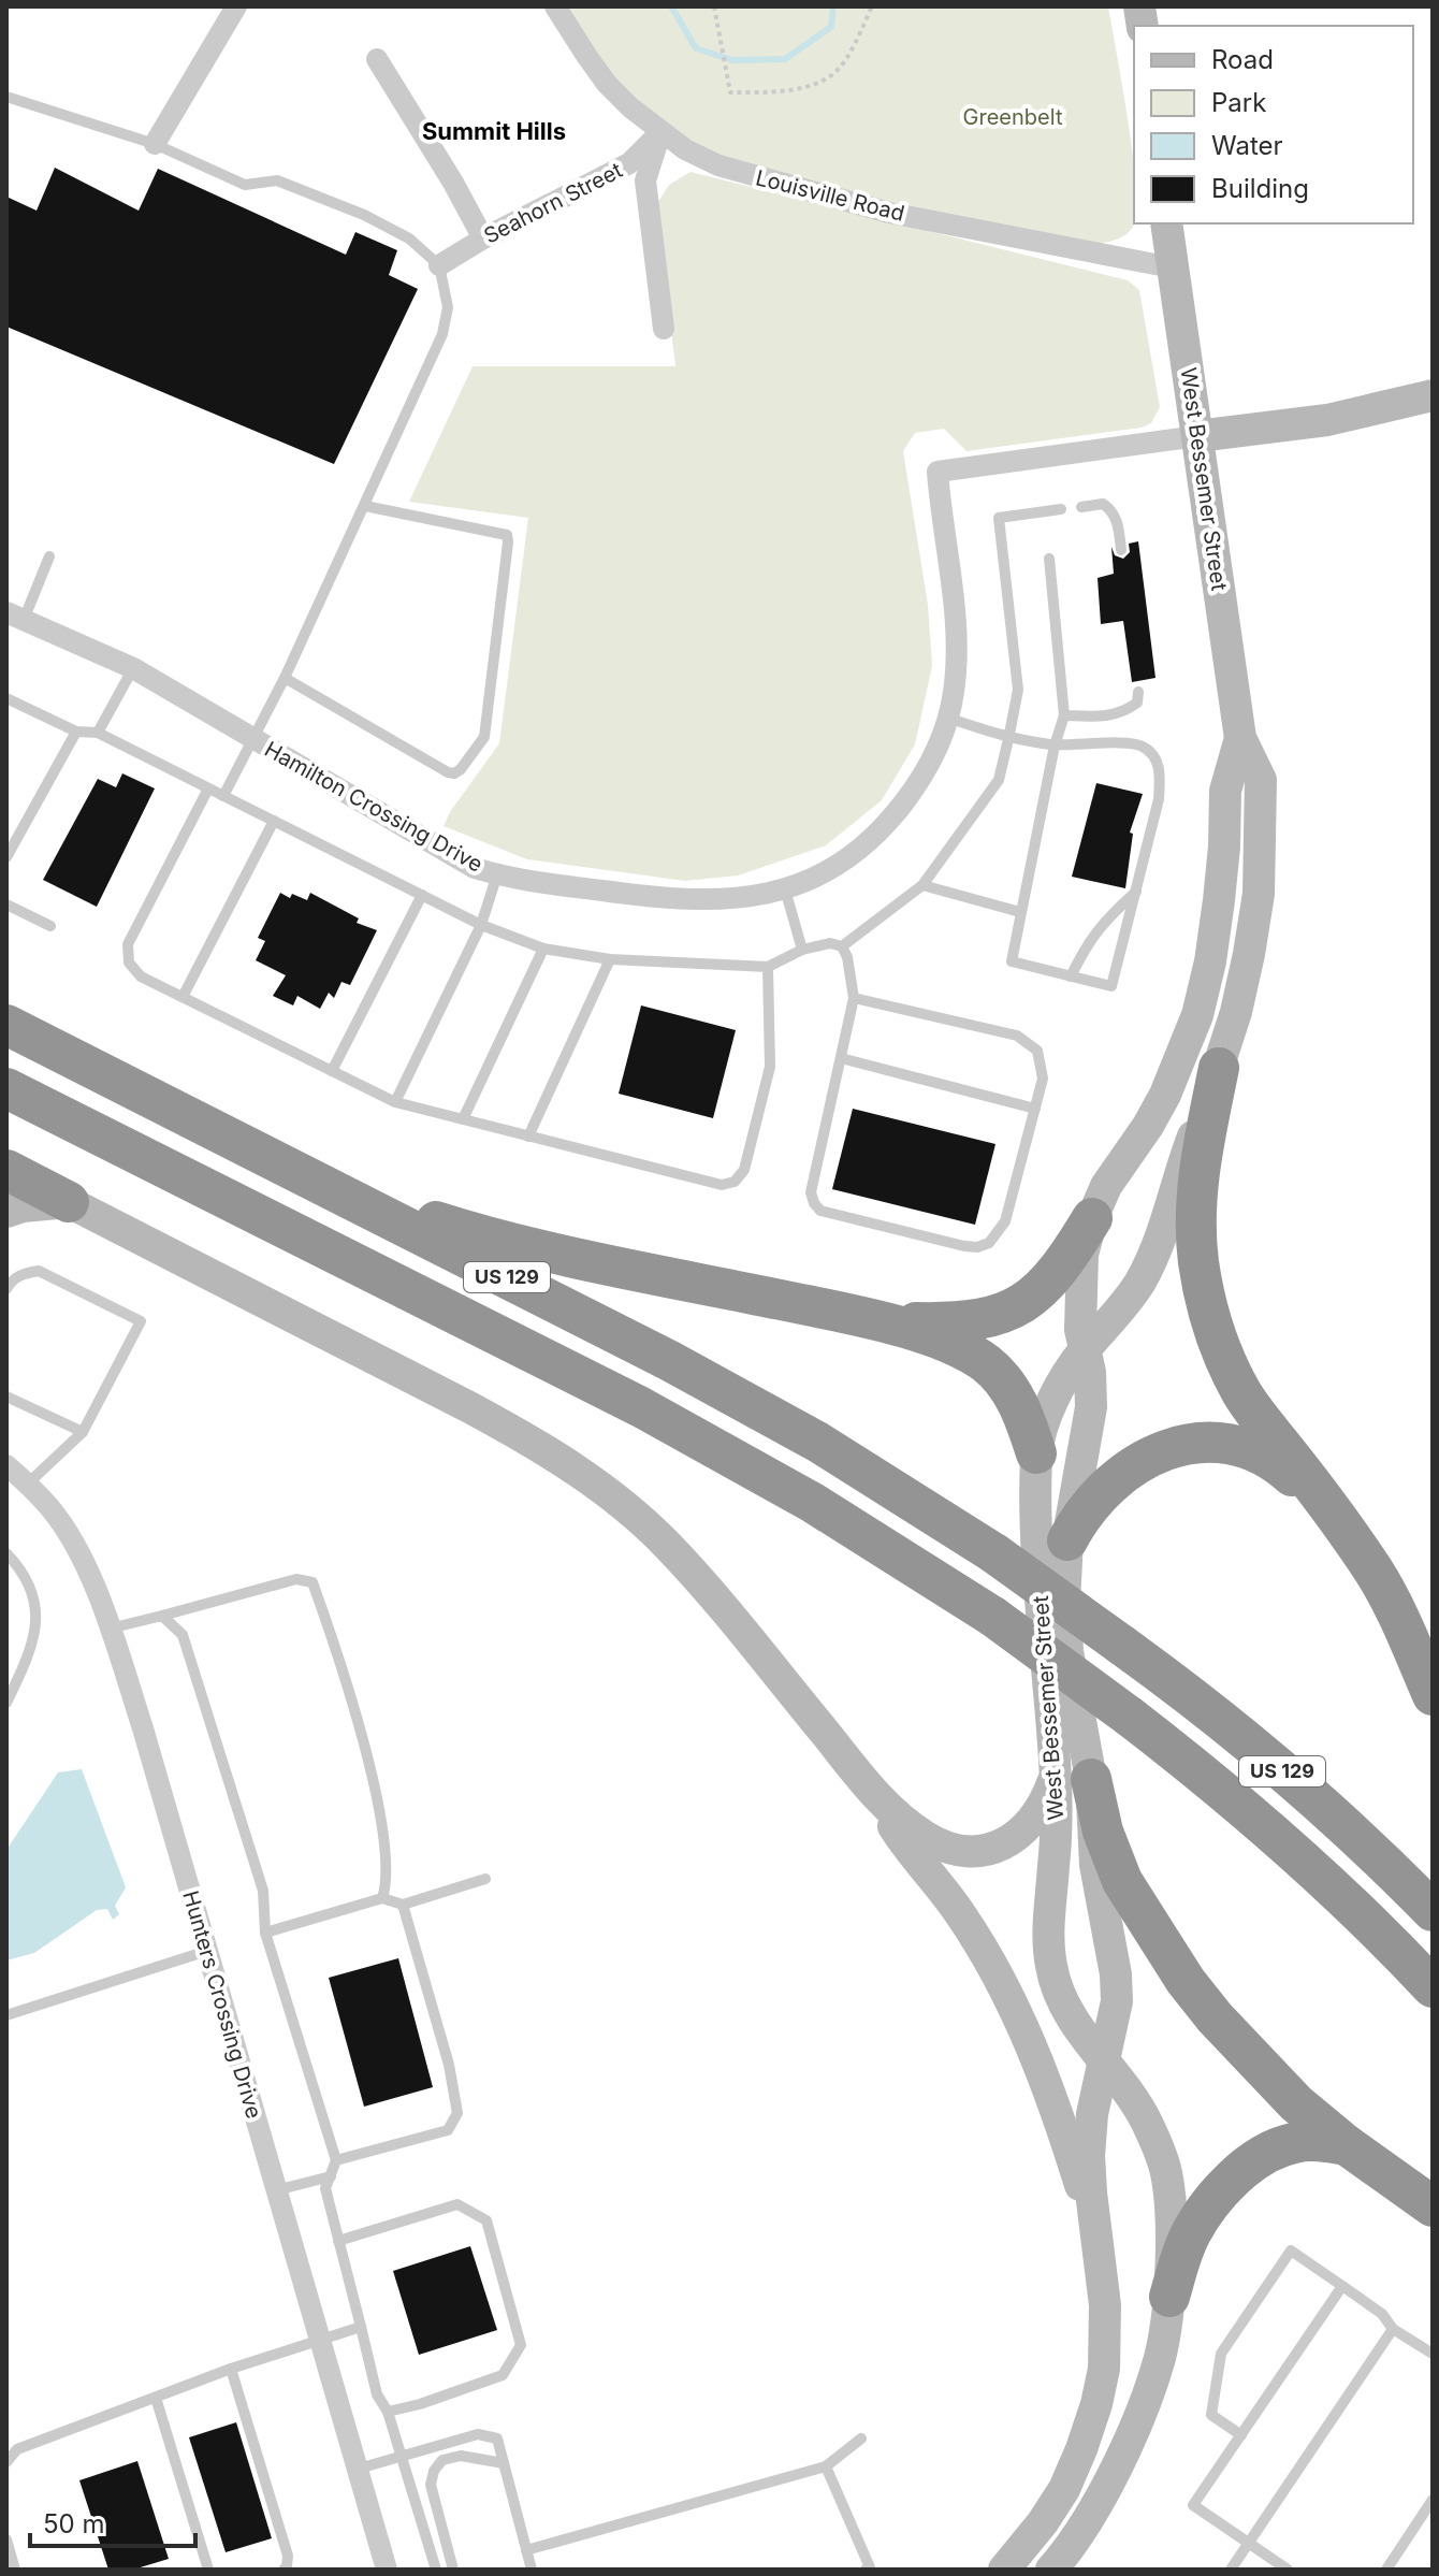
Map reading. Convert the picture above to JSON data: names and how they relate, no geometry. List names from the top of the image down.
{
  "streets": {
    "highway": ["US 129"],
    "main road": ["West Bessemer Street"],
    "street": [
      "Louisville Road",
      "Seahorn Street",
      "Hamilton Crossing Drive",
      "Hunters Crossing Drive"
    ]
  },
  "crossings": [
    ["Louisville Road", "Seahorn Street"],
    ["Louisville Road", "West Bessemer Street"],
    ["West Bessemer Street", "Hamilton Crossing Drive"]
  ],
  "districts": ["Summit Hills"],
  "parks": ["Greenbelt"],
  "legend": [
    "Road",
    "Park",
    "Water",
    "Building"
  ],
  "scale_bar": "50 m"
}
